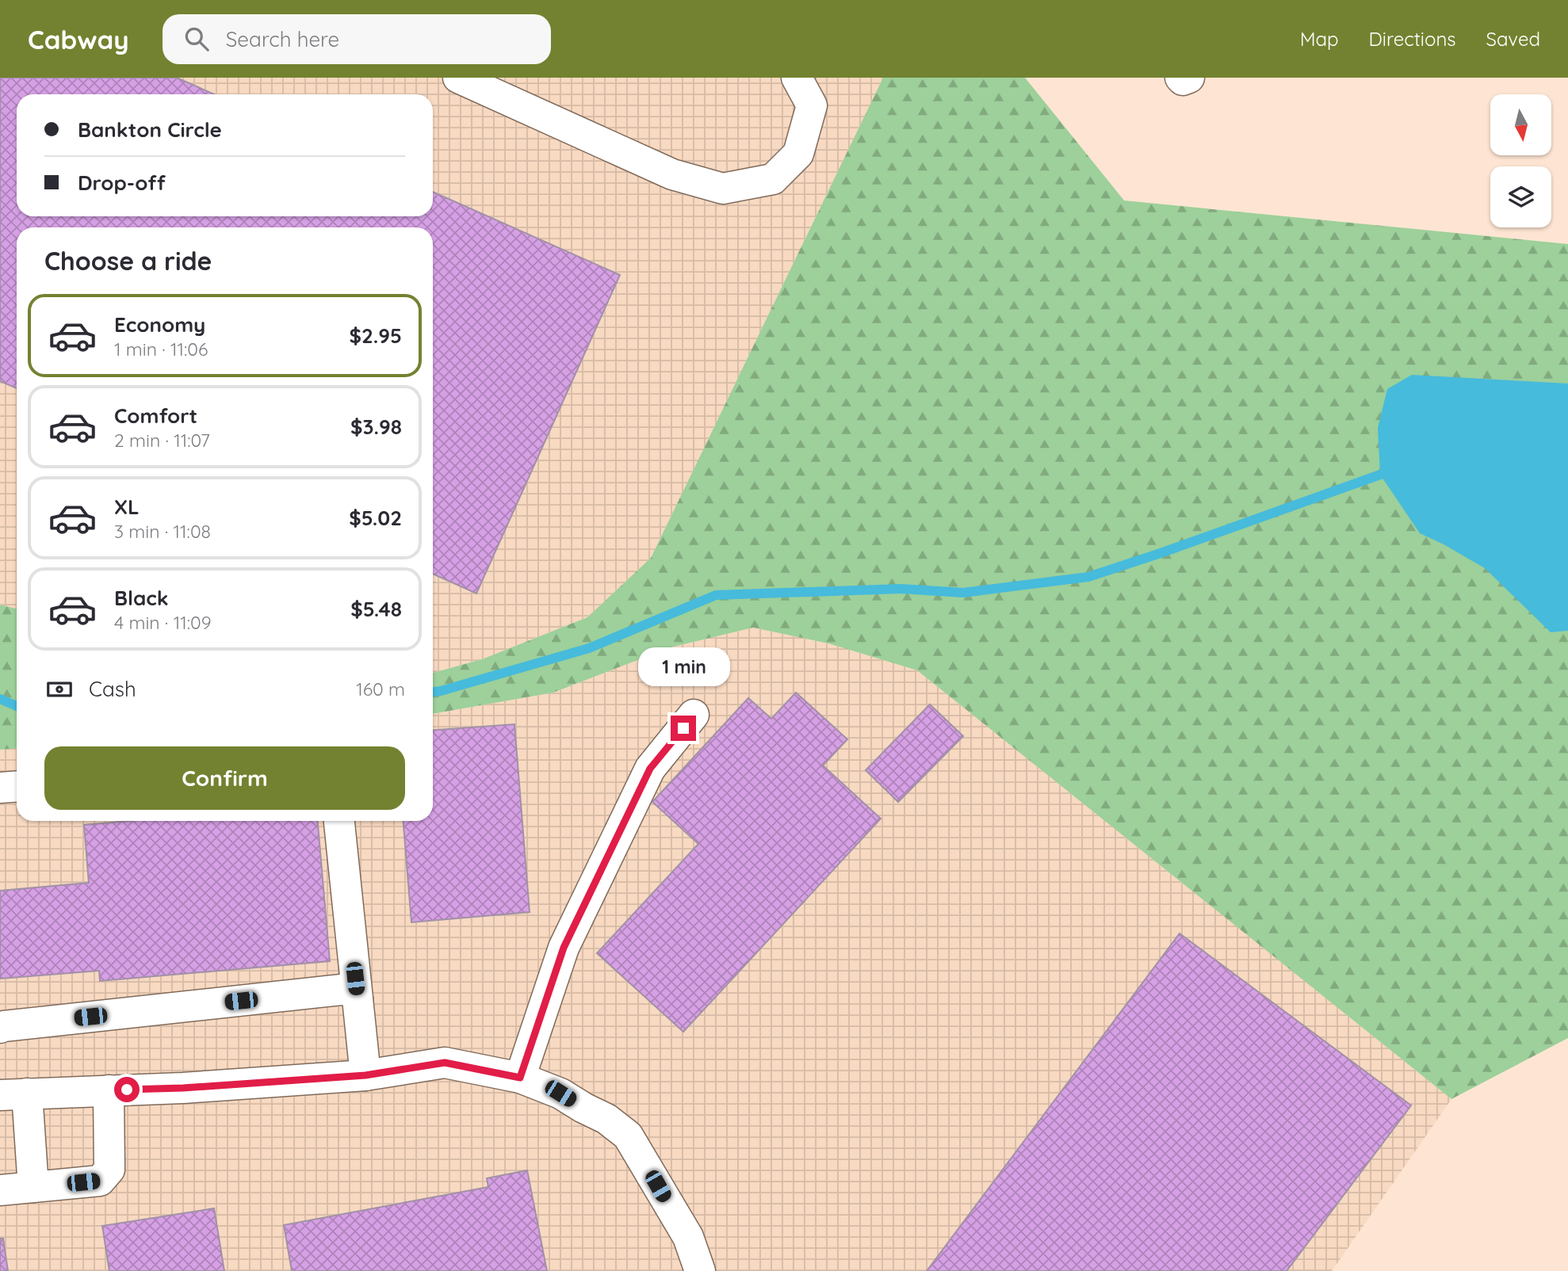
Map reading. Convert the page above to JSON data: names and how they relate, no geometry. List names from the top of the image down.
{
  "north": "bottom",
  "page": {
    "header": "Cabway",
    "search": "Search here",
    "nav": ["Map", "Directions", "Saved"],
    "banner": ["Bankton Circle", "Drop-off"],
    "heading": "Choose a ride",
    "list": [
      {
        "name": "Economy",
        "note": "1 min · 11:06",
        "value": "$2.95"
      },
      {
        "name": "Comfort",
        "note": "2 min · 11:07",
        "value": "$3.98"
      },
      {
        "name": "XL",
        "note": "3 min · 11:08",
        "value": "$5.02"
      },
      {
        "name": "Black",
        "note": "4 min · 11:09",
        "value": "$5.48"
      }
    ],
    "bubble": "1 min",
    "pay": ["Cash", "160 m"],
    "buttons": "Confirm"
  }
}
